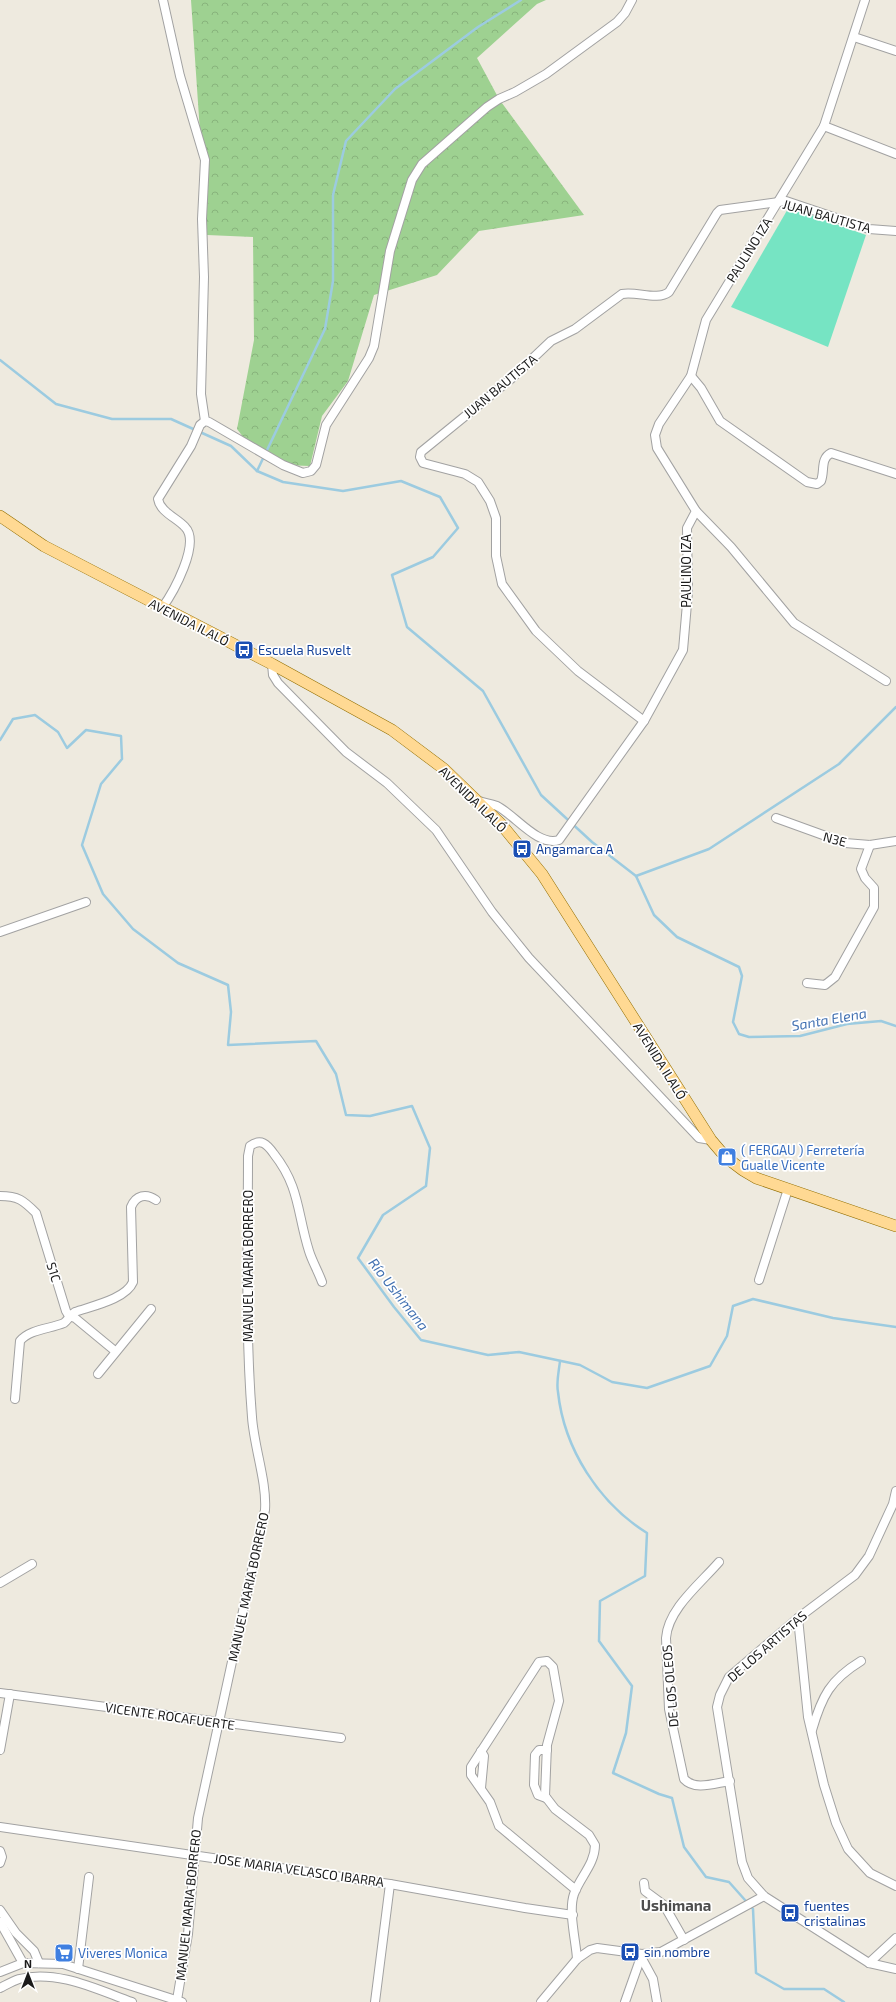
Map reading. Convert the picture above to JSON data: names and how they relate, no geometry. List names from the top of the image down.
{
  "streets": {
    "main road": ["AVENIDA ILALÓ"],
    "street": [
      "JUAN BAUTISTA",
      "PAULINO IZA",
      "N3E",
      "MANUEL MARIA BORRERO",
      "S1C",
      "DE LOS ARTISTAS",
      "DE LOS OLEOS",
      "VICENTE ROCAFUERTE",
      "JOSE MARIA VELASCO IBARRA"
    ]
  },
  "crossings": [
    ["JUAN BAUTISTA", "PAULINO IZA"],
    ["PAULINO IZA", "AVENIDA ILALÓ"],
    ["MANUEL MARIA BORRERO", "VICENTE ROCAFUERTE"],
    ["MANUEL MARIA BORRERO", "JOSE MARIA VELASCO IBARRA"],
    ["DE LOS ARTISTAS", "DE LOS OLEOS"]
  ],
  "districts": ["Ushimana"],
  "water": ["Santa Elena", "Río Ushimana"],
  "places": {
    "bus stop": [
      "Escuela Rusvelt",
      "Angamarca A",
      "fuentes cristalinas",
      "sin nombre"
    ],
    "shop": ["( FERGAU ) Ferretería Gualle Vicente"],
    "supermarket": ["Viveres Monica"]
  },
  "north": "top"
}
